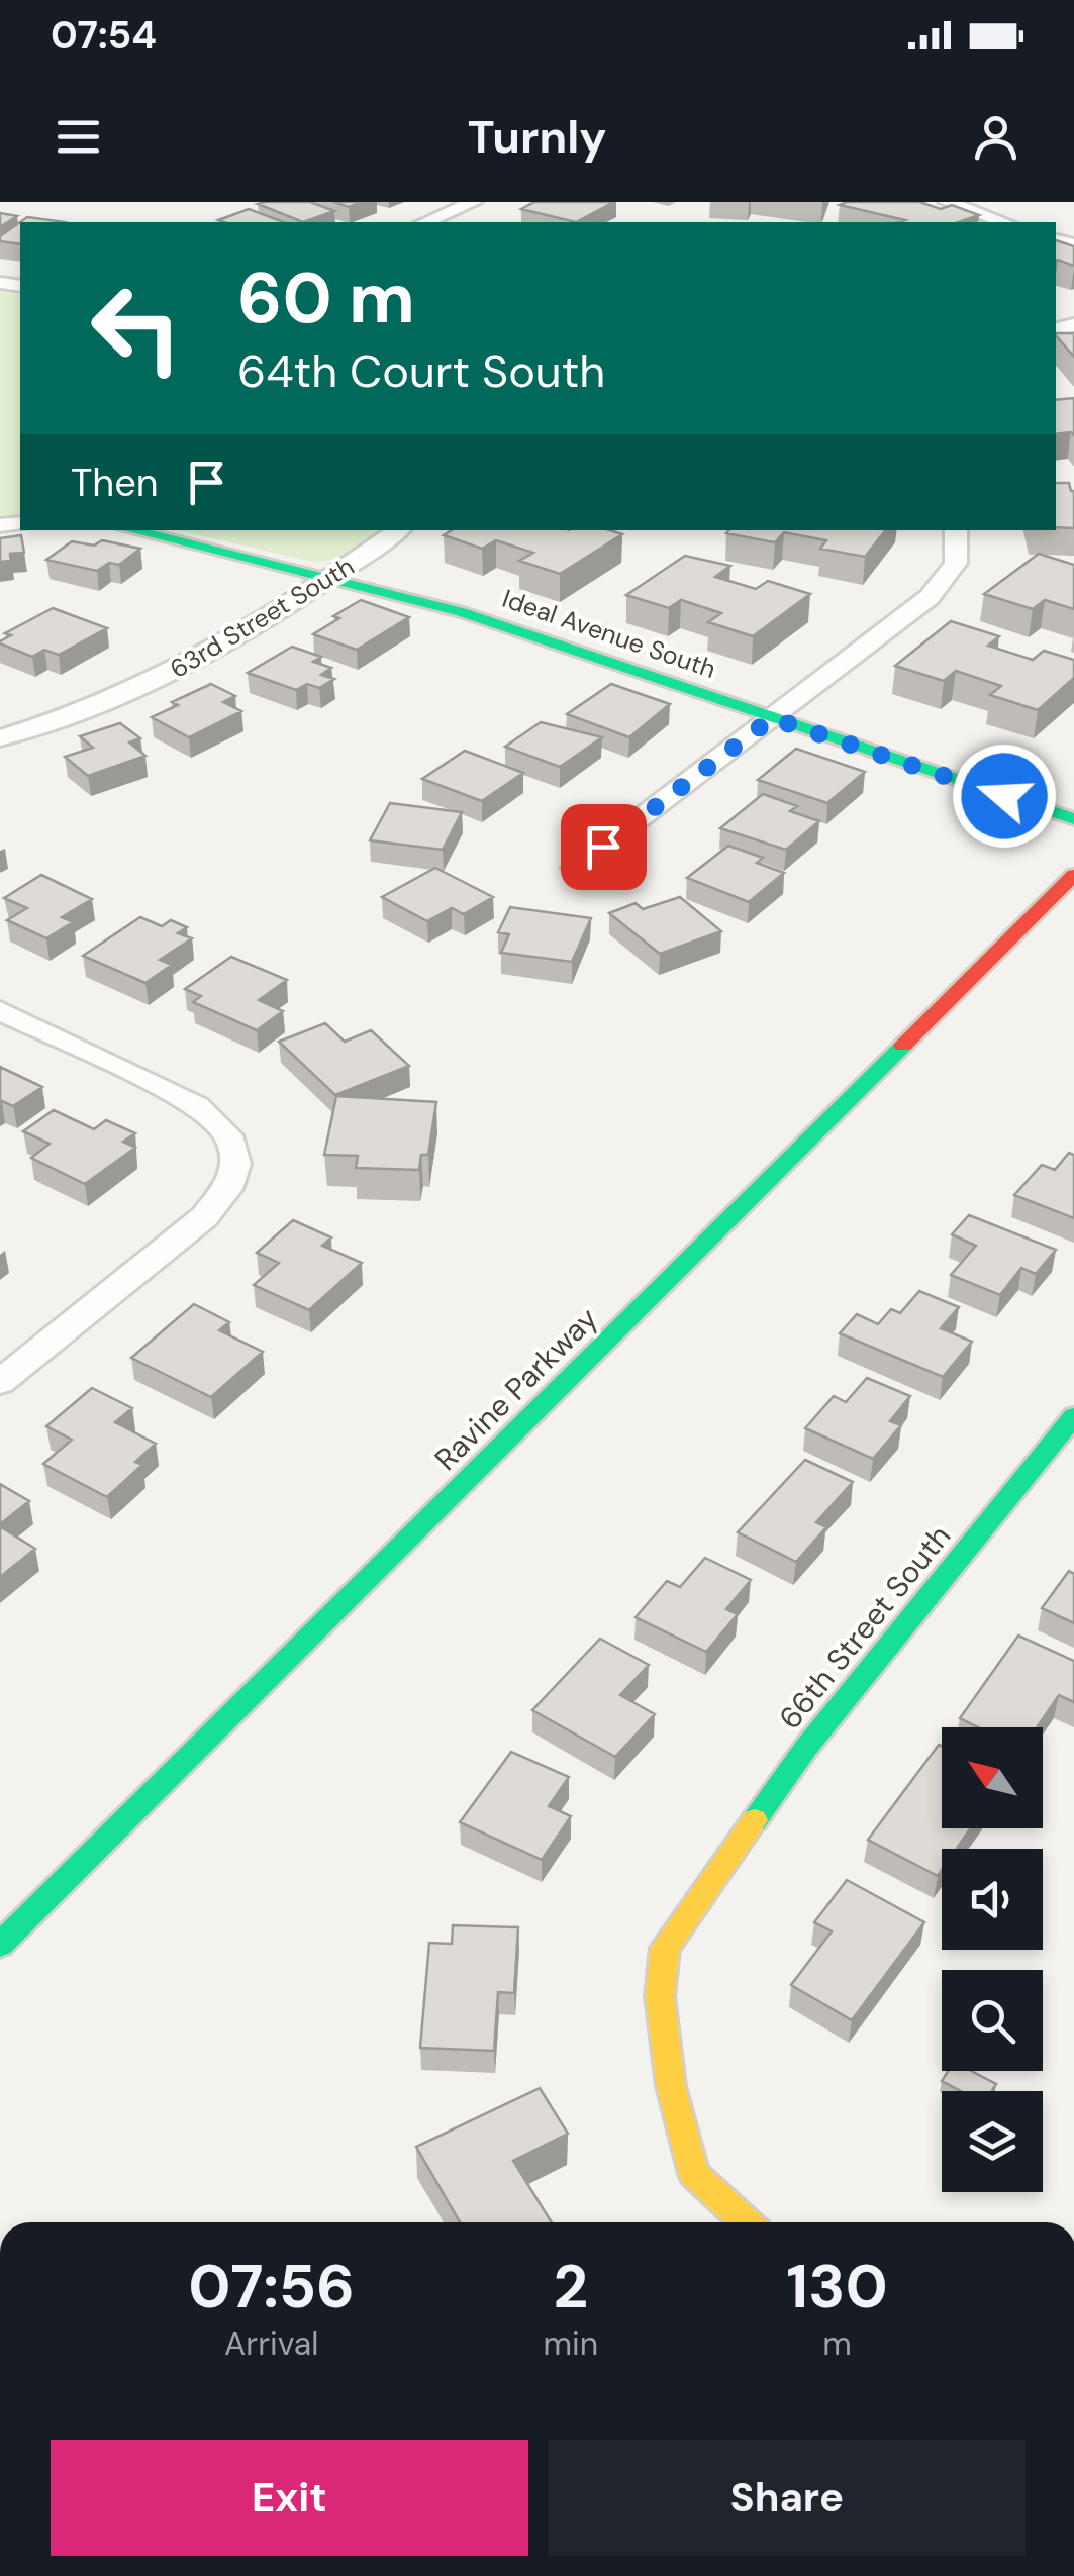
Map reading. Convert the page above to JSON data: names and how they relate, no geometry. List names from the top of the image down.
{
  "streets": {
    "street": [
      "63rd Street South",
      "Ideal Avenue South",
      "Ravine Parkway",
      "66th Street South"
    ]
  },
  "crossings": [
    ["63rd Street South", "Ideal Avenue South"]
  ],
  "north": "top left",
  "page": {
    "status": "07:54",
    "header": "Turnly",
    "turn": ["60 m", "64th Court South"],
    "then": "Then",
    "eta": [
      "07:56",
      "Arrival",
      "2",
      "min",
      "130",
      "m"
    ],
    "buttons": ["Exit", "Share"]
  }
}
